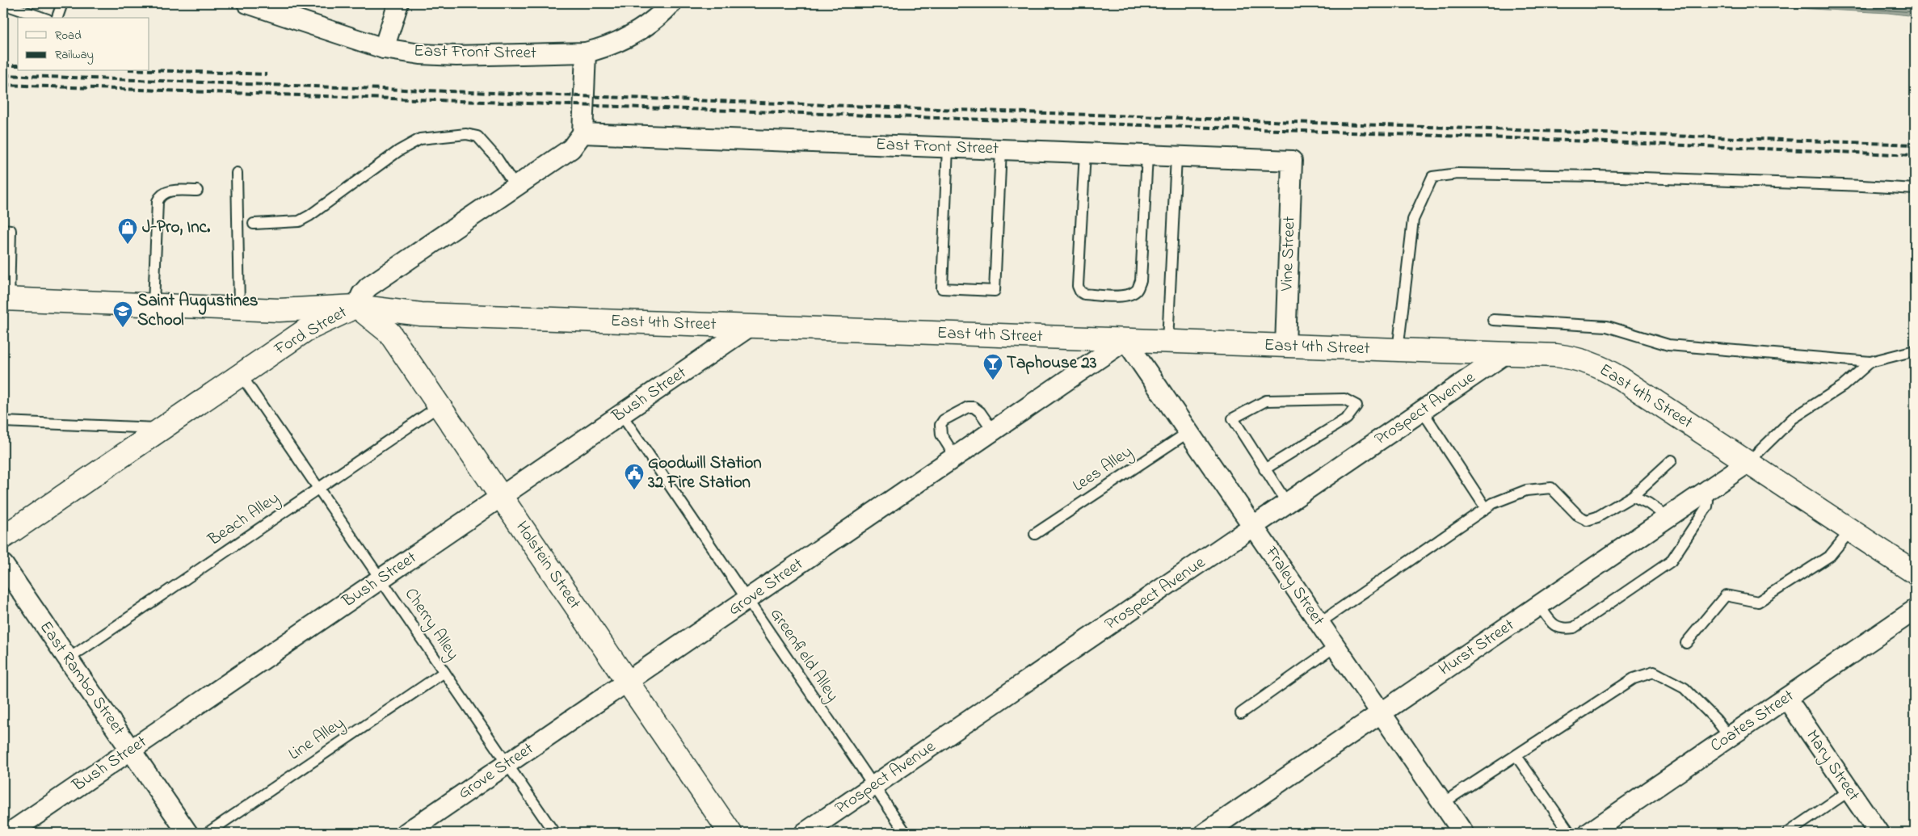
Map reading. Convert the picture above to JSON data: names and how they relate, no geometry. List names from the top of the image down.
{
  "streets": {
    "main road": ["East 4th Street", "Ford Street", "Holstein Street"],
    "street": [
      "East Front Street",
      "Vine Street",
      "Bush Street",
      "Prospect Avenue",
      "Fraley Street",
      "Grove Street",
      "Hurst Street",
      "East Rambo Street",
      "Coates Street",
      "Mary Street"
    ],
    "lane": [
      "Lees Alley",
      "Beach Alley",
      "Cherry Alley",
      "Greenfield Alley",
      "Line Alley"
    ]
  },
  "crossings": [
    ["East Front Street", "Vine Street"],
    ["East Front Street", "Ford Street"],
    ["Vine Street", "East 4th Street"],
    ["East 4th Street", "Ford Street"],
    ["East 4th Street", "Bush Street"],
    ["East 4th Street", "Prospect Avenue"],
    ["East 4th Street", "Holstein Street"],
    ["East 4th Street", "Fraley Street"],
    ["East 4th Street", "Grove Street"],
    ["East 4th Street", "Hurst Street"],
    ["Ford Street", "Holstein Street"],
    ["Ford Street", "Cherry Alley"],
    ["Bush Street", "Holstein Street"],
    ["Bush Street", "Cherry Alley"],
    ["Bush Street", "Greenfield Alley"],
    ["Bush Street", "East Rambo Street"],
    ["Prospect Avenue", "Fraley Street"],
    ["Prospect Avenue", "Greenfield Alley"],
    ["Lees Alley", "Fraley Street"],
    ["Beach Alley", "Holstein Street"],
    ["Beach Alley", "Cherry Alley"],
    ["Beach Alley", "East Rambo Street"],
    ["Holstein Street", "Grove Street"],
    ["Fraley Street", "Grove Street"],
    ["Fraley Street", "Hurst Street"],
    ["Grove Street", "Cherry Alley"],
    ["Grove Street", "Greenfield Alley"],
    ["Cherry Alley", "Line Alley"],
    ["Coates Street", "Mary Street"]
  ],
  "places": {
    "shop": ["J-Pro, Inc."],
    "school or university": ["Saint Augustines School"],
    "bar": ["Taphouse 23"],
    "public building": ["Goodwill Station 32 Fire Station"]
  },
  "legend": ["Road", "Railway"]
}
